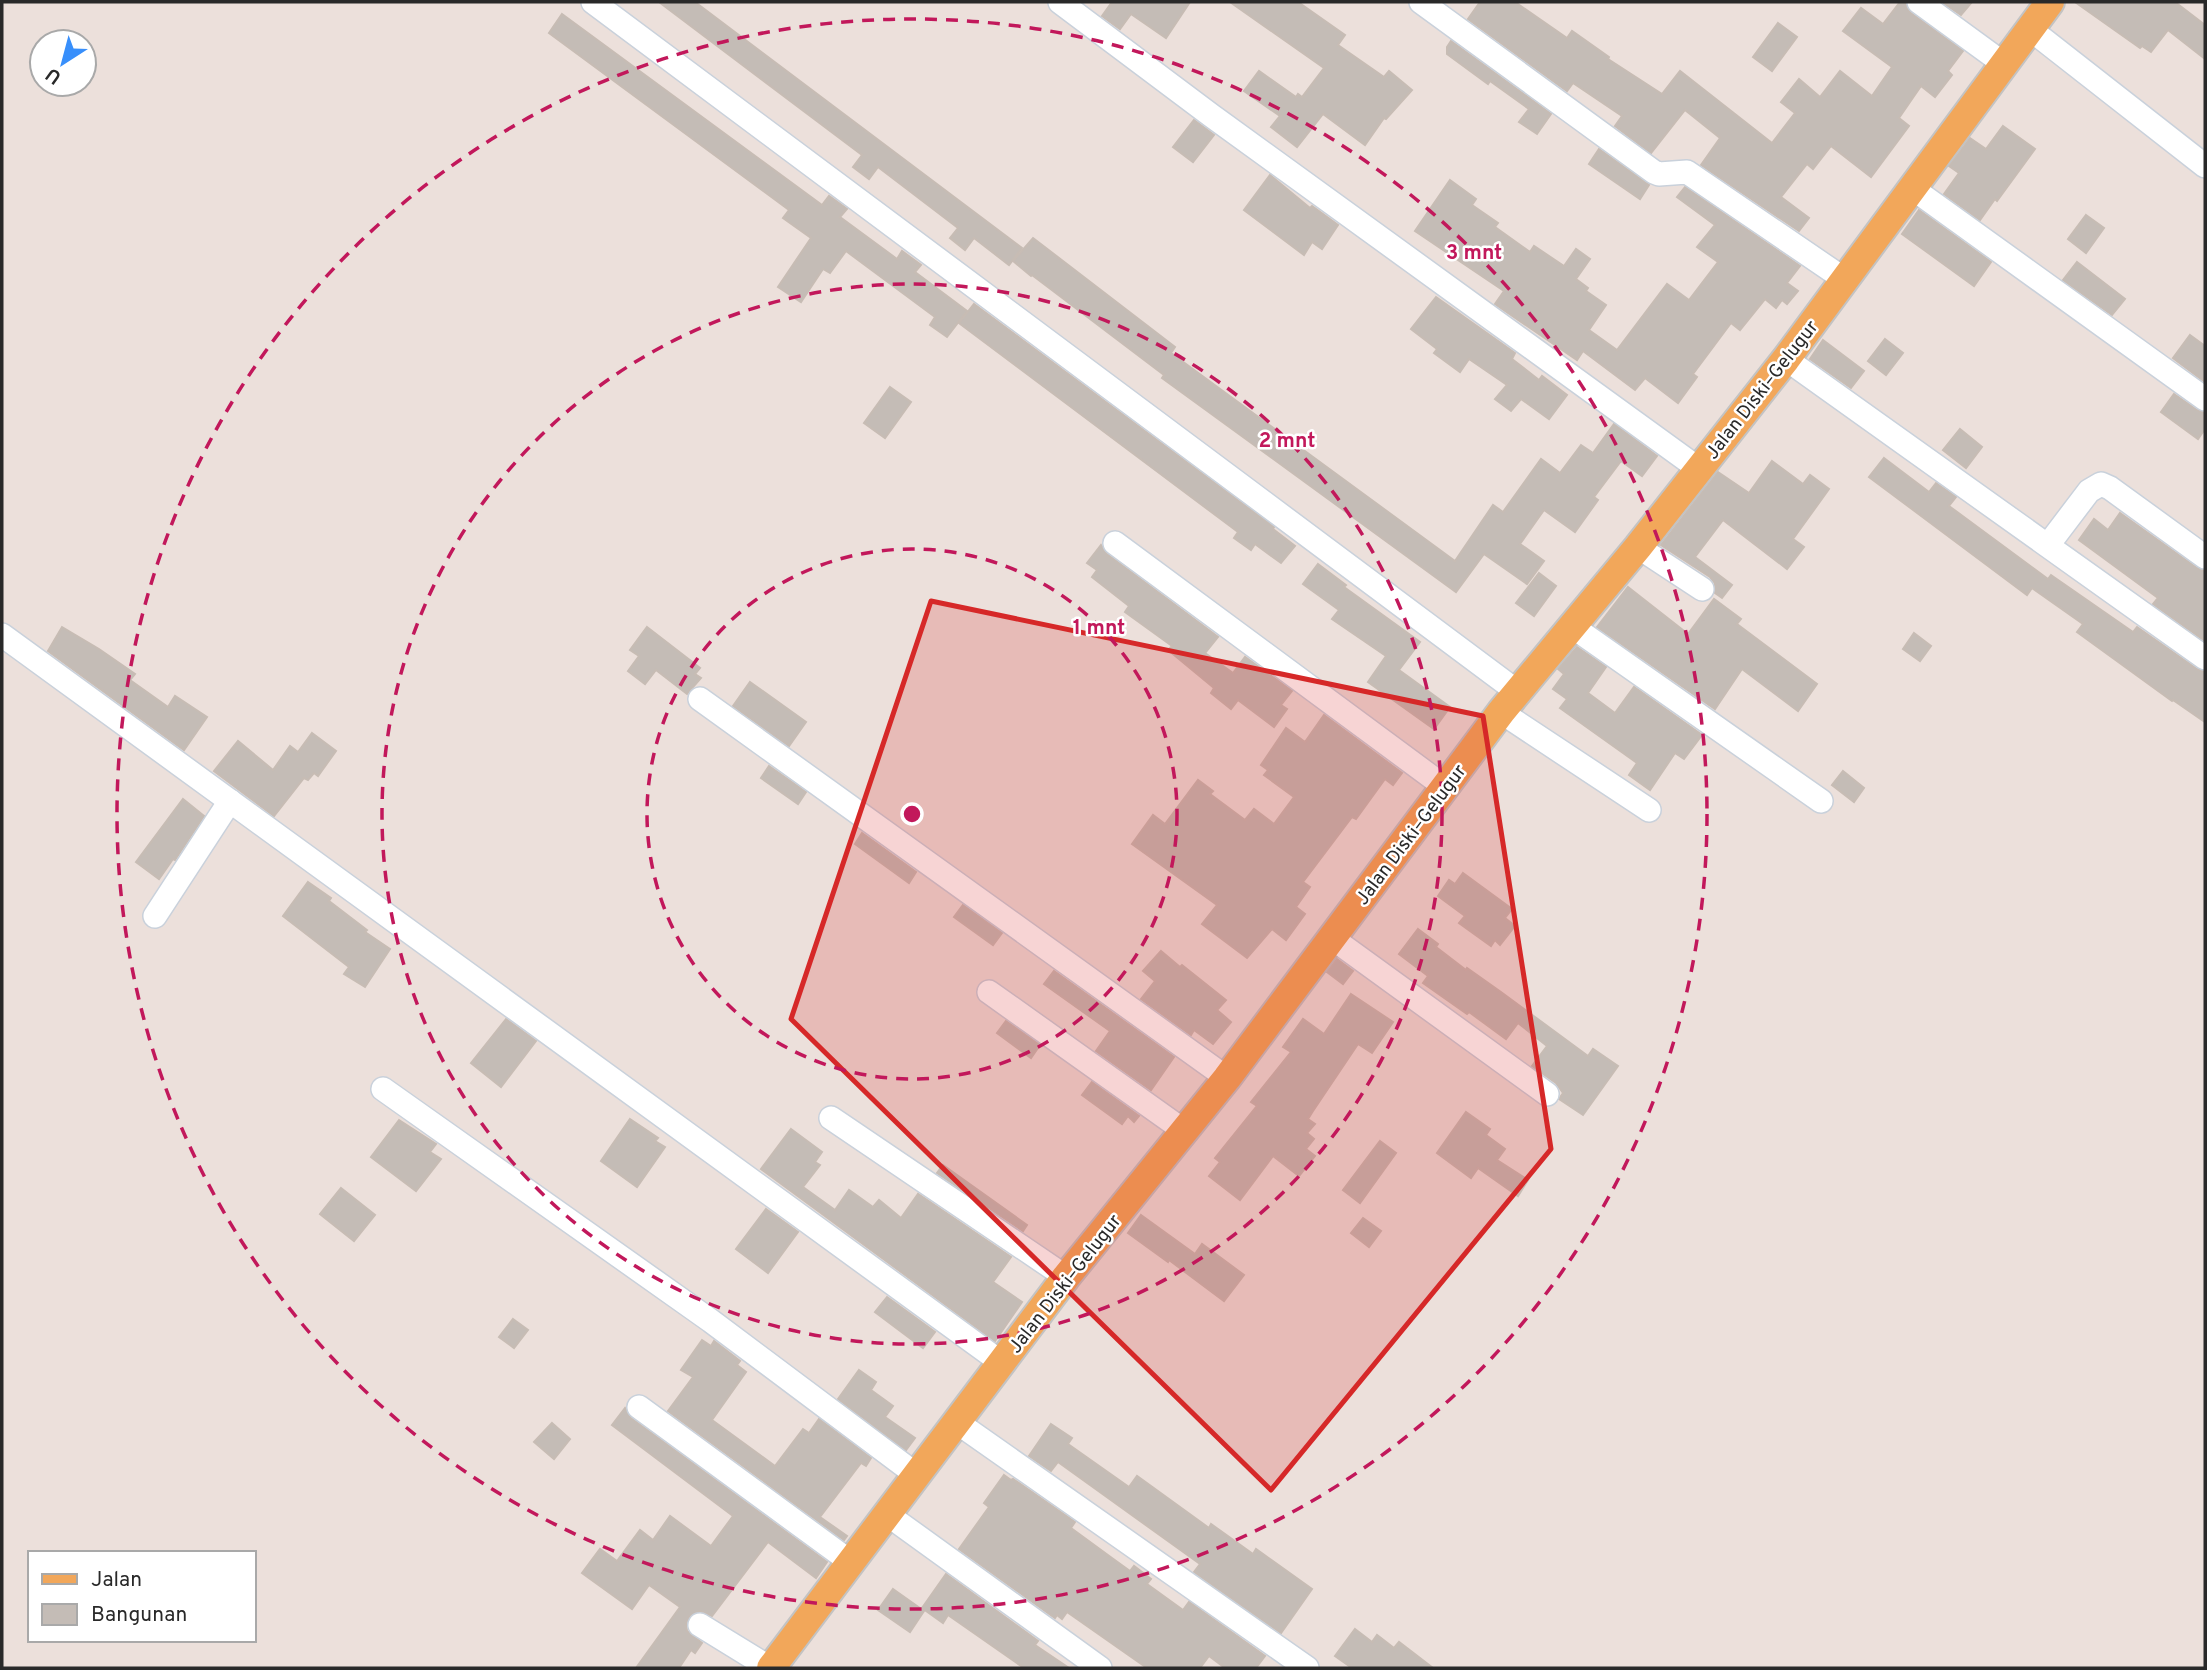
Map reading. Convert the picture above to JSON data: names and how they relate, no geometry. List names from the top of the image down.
{
  "streets": {
    "main road": ["Jalan Diski–Gelugur"]
  },
  "legend": ["Jalan", "Bangunan"],
  "north": "bottom left",
  "rings": ["3 mnt", "2 mnt", "1 mnt"]
}
